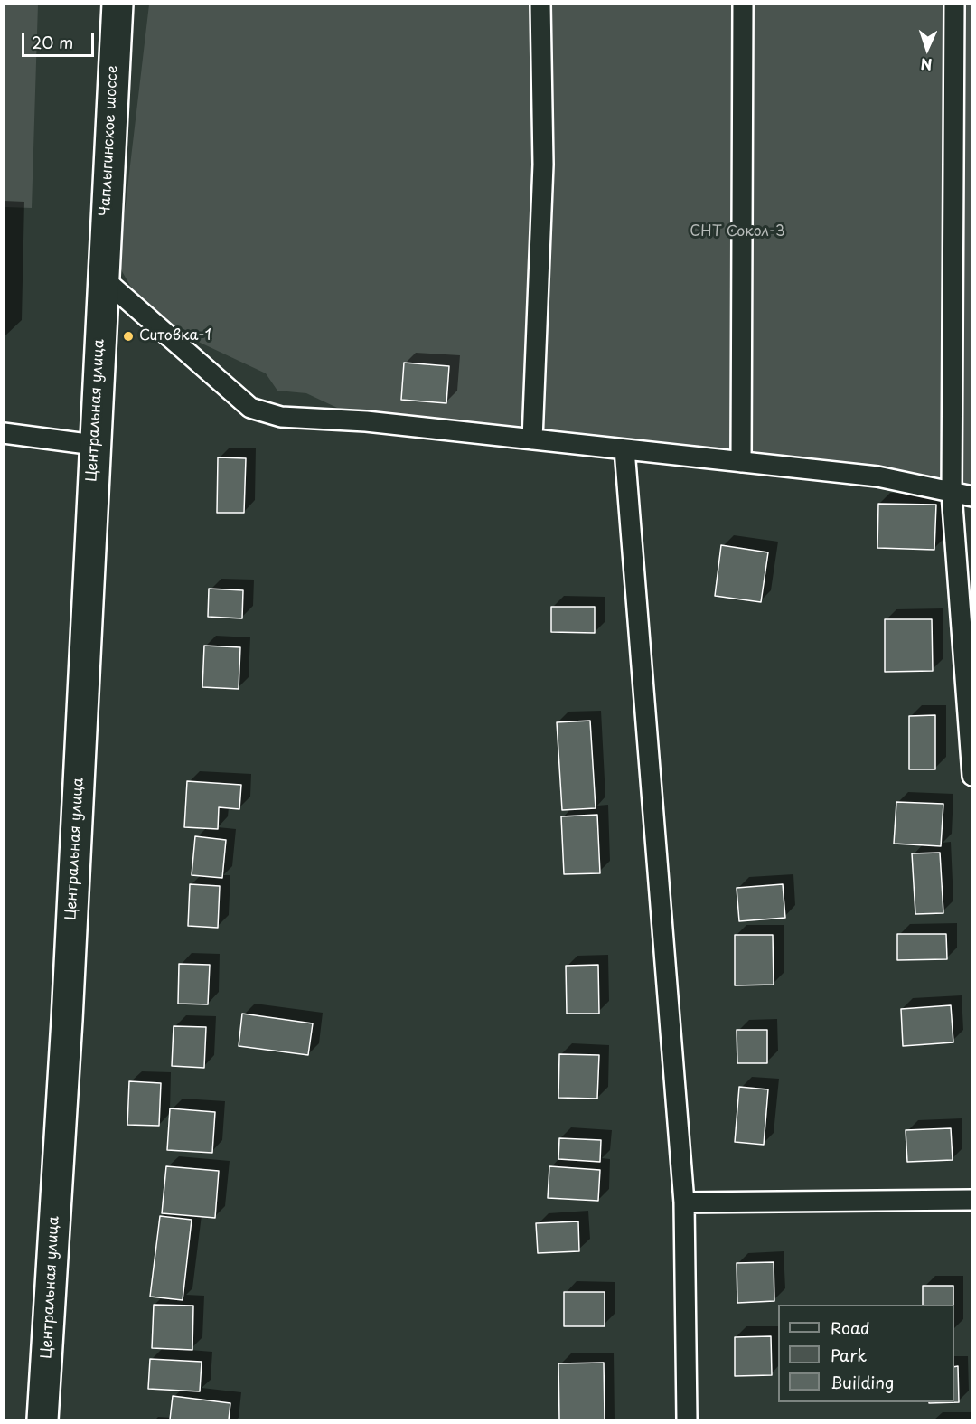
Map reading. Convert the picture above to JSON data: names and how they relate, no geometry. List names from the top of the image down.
{
  "streets": {
    "main road": ["Чаплыгинское шоссе", "Центральная улица"]
  },
  "crossings": [
    ["Чаплыгинское шоссе", "Центральная улица"]
  ],
  "parks": ["СНТ Сокол-3"],
  "places": ["Ситовка-1"],
  "legend": ["Road", "Park", "Building"],
  "scale_bar": "20 m",
  "north": "bottom"
}
